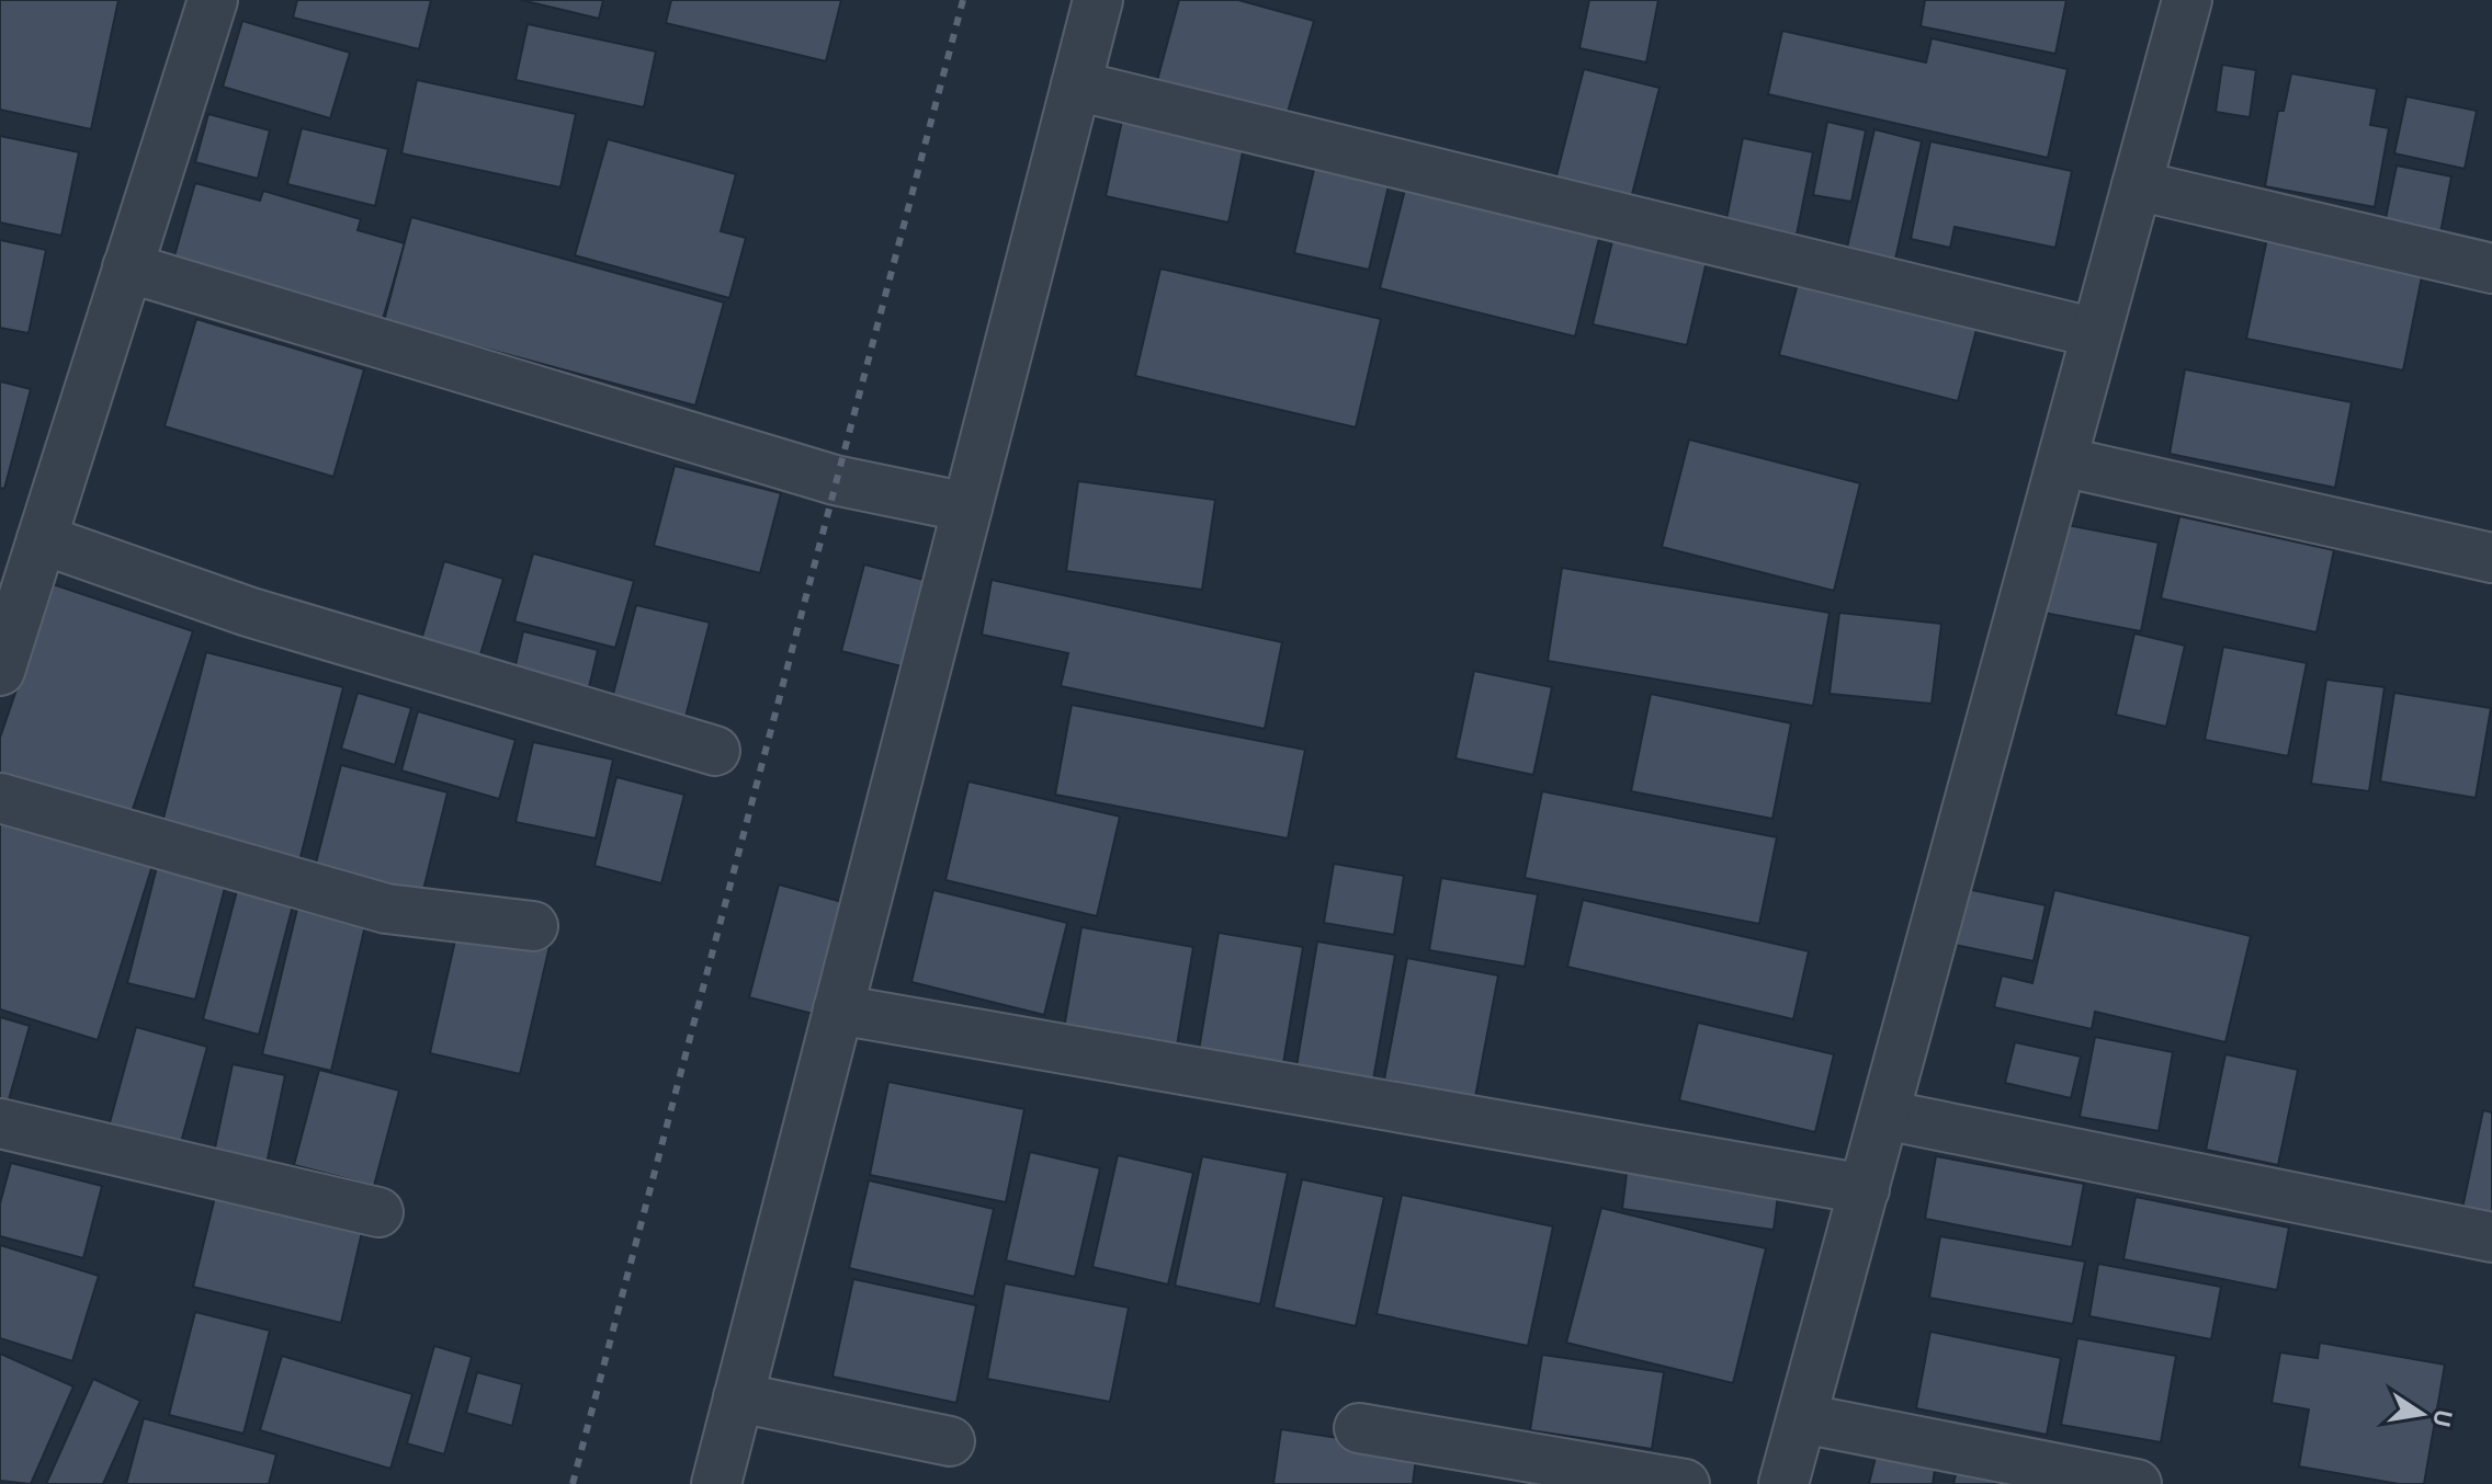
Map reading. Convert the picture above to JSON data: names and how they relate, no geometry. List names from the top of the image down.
{
  "north": "right"
}
